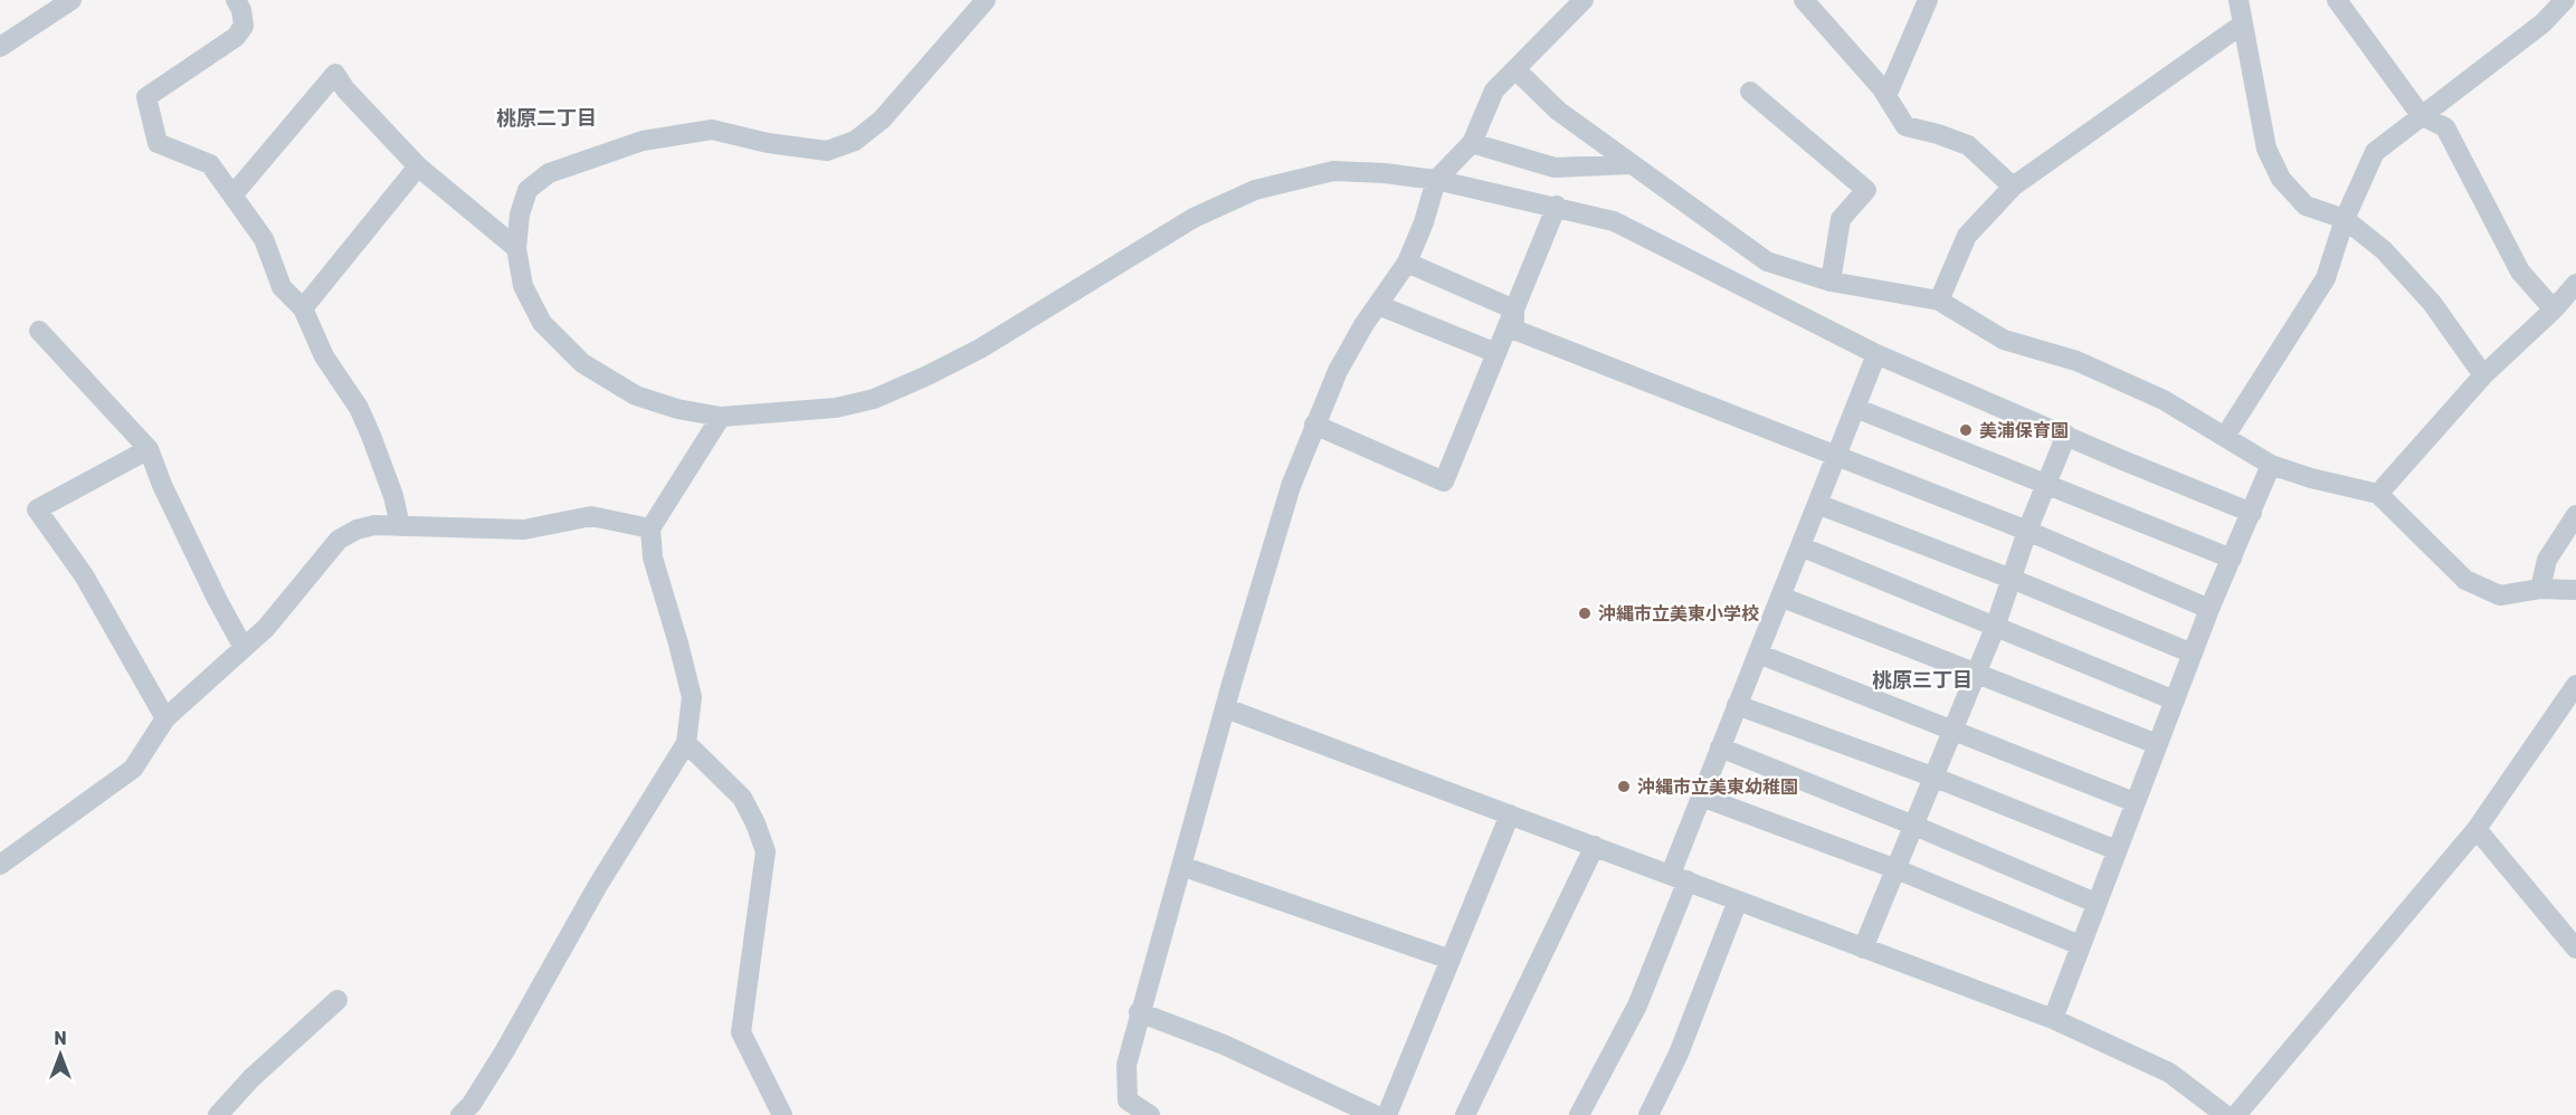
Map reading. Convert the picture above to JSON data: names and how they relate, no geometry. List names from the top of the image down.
{
  "districts": ["桃原二丁目", "桃原三丁目"],
  "places": ["美浦保育園", "沖縄市立美東小学校", "沖縄市立美東幼稚園"],
  "north": "top"
}
